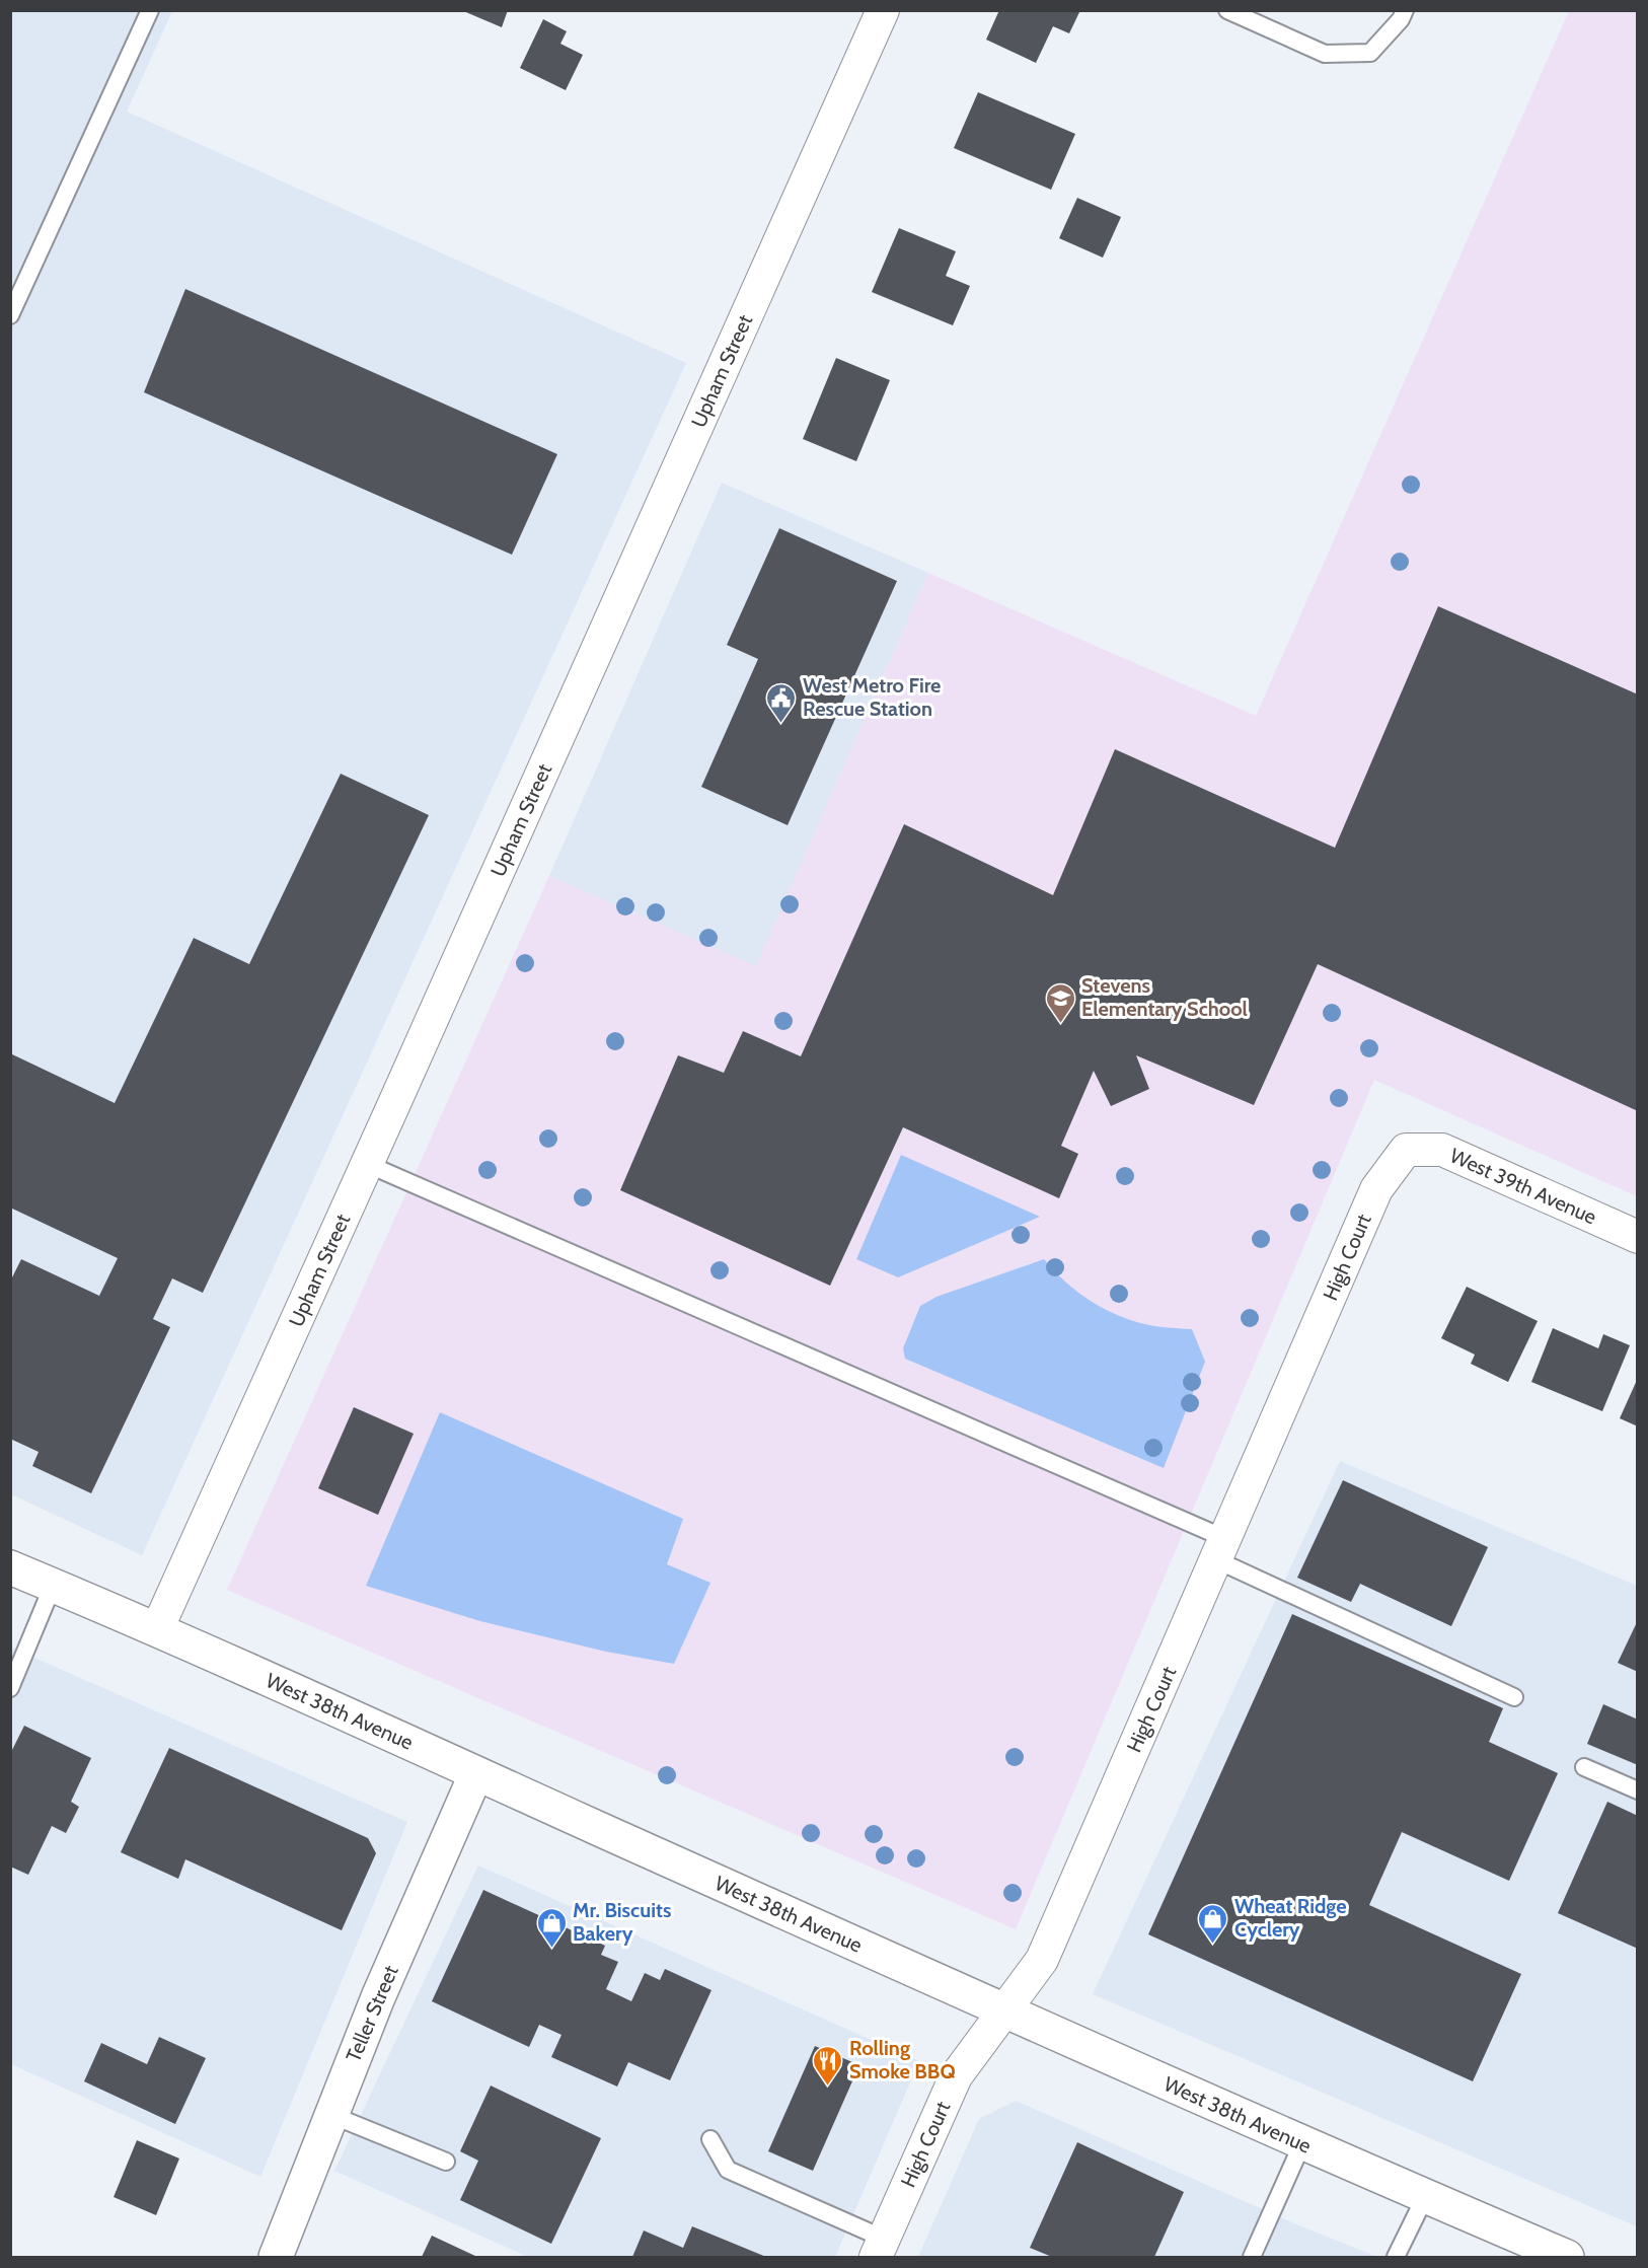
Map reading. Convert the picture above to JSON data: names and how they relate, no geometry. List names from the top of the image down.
{
  "streets": {
    "main road": ["West 38th Avenue", "Teller Street"],
    "street": ["Upham Street", "West 39th Avenue", "High Court"]
  },
  "crossings": [
    ["Upham Street", "West 38th Avenue"],
    ["West 39th Avenue", "High Court"],
    ["High Court", "West 38th Avenue"],
    ["West 38th Avenue", "Teller Street"]
  ],
  "places": {
    "public building": ["West Metro Fire Rescue Station"],
    "school or university": ["Stevens Elementary School"],
    "shop": ["Wheat Ridge Cyclery", "Mr. Biscuits Bakery"],
    "restaurant": ["Rolling Smoke BBQ"]
  }
}
